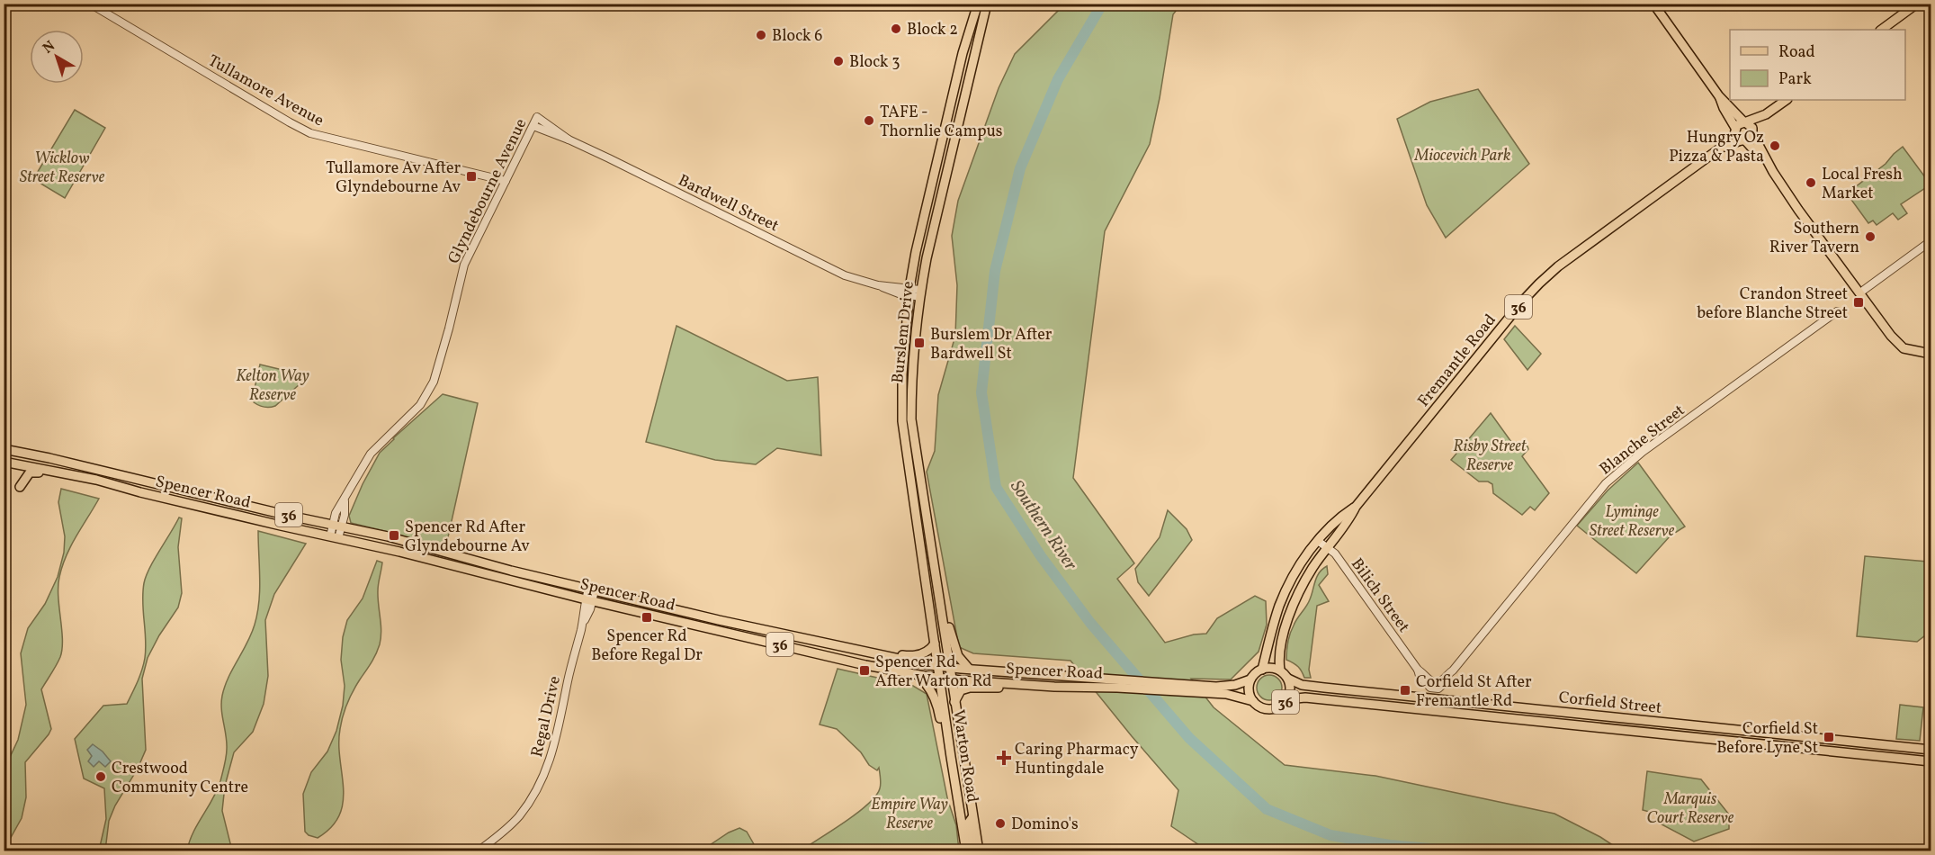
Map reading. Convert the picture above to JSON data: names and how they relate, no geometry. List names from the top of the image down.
{
  "streets": {
    "main road": [
      "36",
      "Burslem Drive",
      "Fremantle Road",
      "Spencer Road",
      "Corfield Street",
      "Warton Road"
    ],
    "street": [
      "Tullamore Avenue",
      "Glyndebourne Avenue",
      "Bardwell Street",
      "Blanche Street",
      "Bilich Street",
      "Regal Drive"
    ]
  },
  "crossings": [
    ["Tullamore Avenue", "Glyndebourne Avenue"],
    ["Glyndebourne Avenue", "Bardwell Street"],
    ["Glyndebourne Avenue", "Spencer Road"],
    ["Bardwell Street", "Burslem Drive"],
    ["36", "Fremantle Road"],
    ["36", "Spencer Road"],
    ["36", "Corfield Street"],
    ["Burslem Drive", "Spencer Road"],
    ["Burslem Drive", "Warton Road"],
    ["Fremantle Road", "Spencer Road"],
    ["Fremantle Road", "Bilich Street"],
    ["Fremantle Road", "Corfield Street"],
    ["Blanche Street", "Bilich Street"],
    ["Spencer Road", "Corfield Street"],
    ["Spencer Road", "Regal Drive"],
    ["Spencer Road", "Warton Road"]
  ],
  "water": ["Southern River"],
  "parks": [
    "Miocevich Park",
    "Wicklow Street Reserve",
    "Kelton Way Reserve",
    "Risby Street Reserve",
    "Lyminge Street Reserve",
    "Marquis Court Reserve",
    "Empire Way Reserve"
  ],
  "places": {
    "other": [
      "Block 2",
      "Block 6",
      "Block 3",
      "TAFE - Thornlie Campus",
      "Hungry Oz Pizza & Pasta",
      "Local Fresh Market",
      "Southern River Tavern",
      "Crestwood Community Centre",
      "Domino's"
    ],
    "transit": [
      "Tullamore Av After Glyndebourne Av",
      "Crandon Street before Blanche Street",
      "Burslem Dr After Bardwell St",
      "Spencer Rd After Glyndebourne Av",
      "Spencer Rd Before Regal Dr",
      "Spencer Rd After Warton Rd",
      "Corfield St After Fremantle Rd",
      "Corfield St Before Lyne St"
    ],
    "health": ["Caring Pharmacy Huntingdale"]
  },
  "legend": ["Road", "Park"],
  "north": "top left"
}
